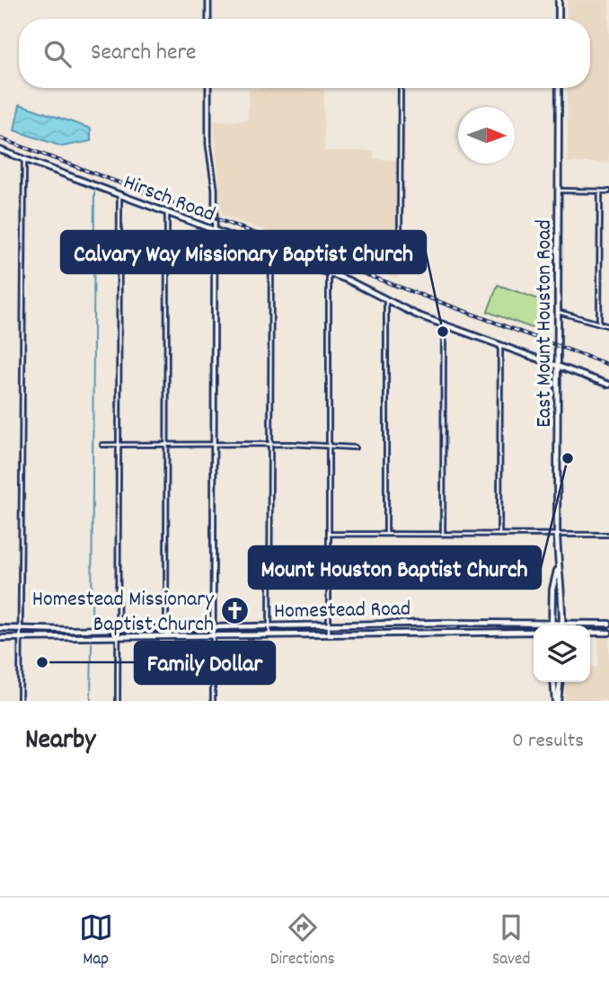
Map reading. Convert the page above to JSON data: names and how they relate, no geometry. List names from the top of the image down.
{
  "streets": {
    "main road": ["Hirsch Road", "East Mount Houston Road", "Homestead Road"]
  },
  "crossings": [
    ["Hirsch Road", "East Mount Houston Road"],
    ["East Mount Houston Road", "Homestead Road"]
  ],
  "places": {
    "other": ["Calvary Way Missionary Baptist Church", "Mount Houston Baptist Church", "Family Dollar"],
    "church": ["Homestead Missionary Baptist Church"]
  },
  "north": "right",
  "page": {
    "search": "Search here",
    "heading": ["Nearby", "0 results"],
    "nav": ["Map", "Directions", "Saved"]
  }
}
